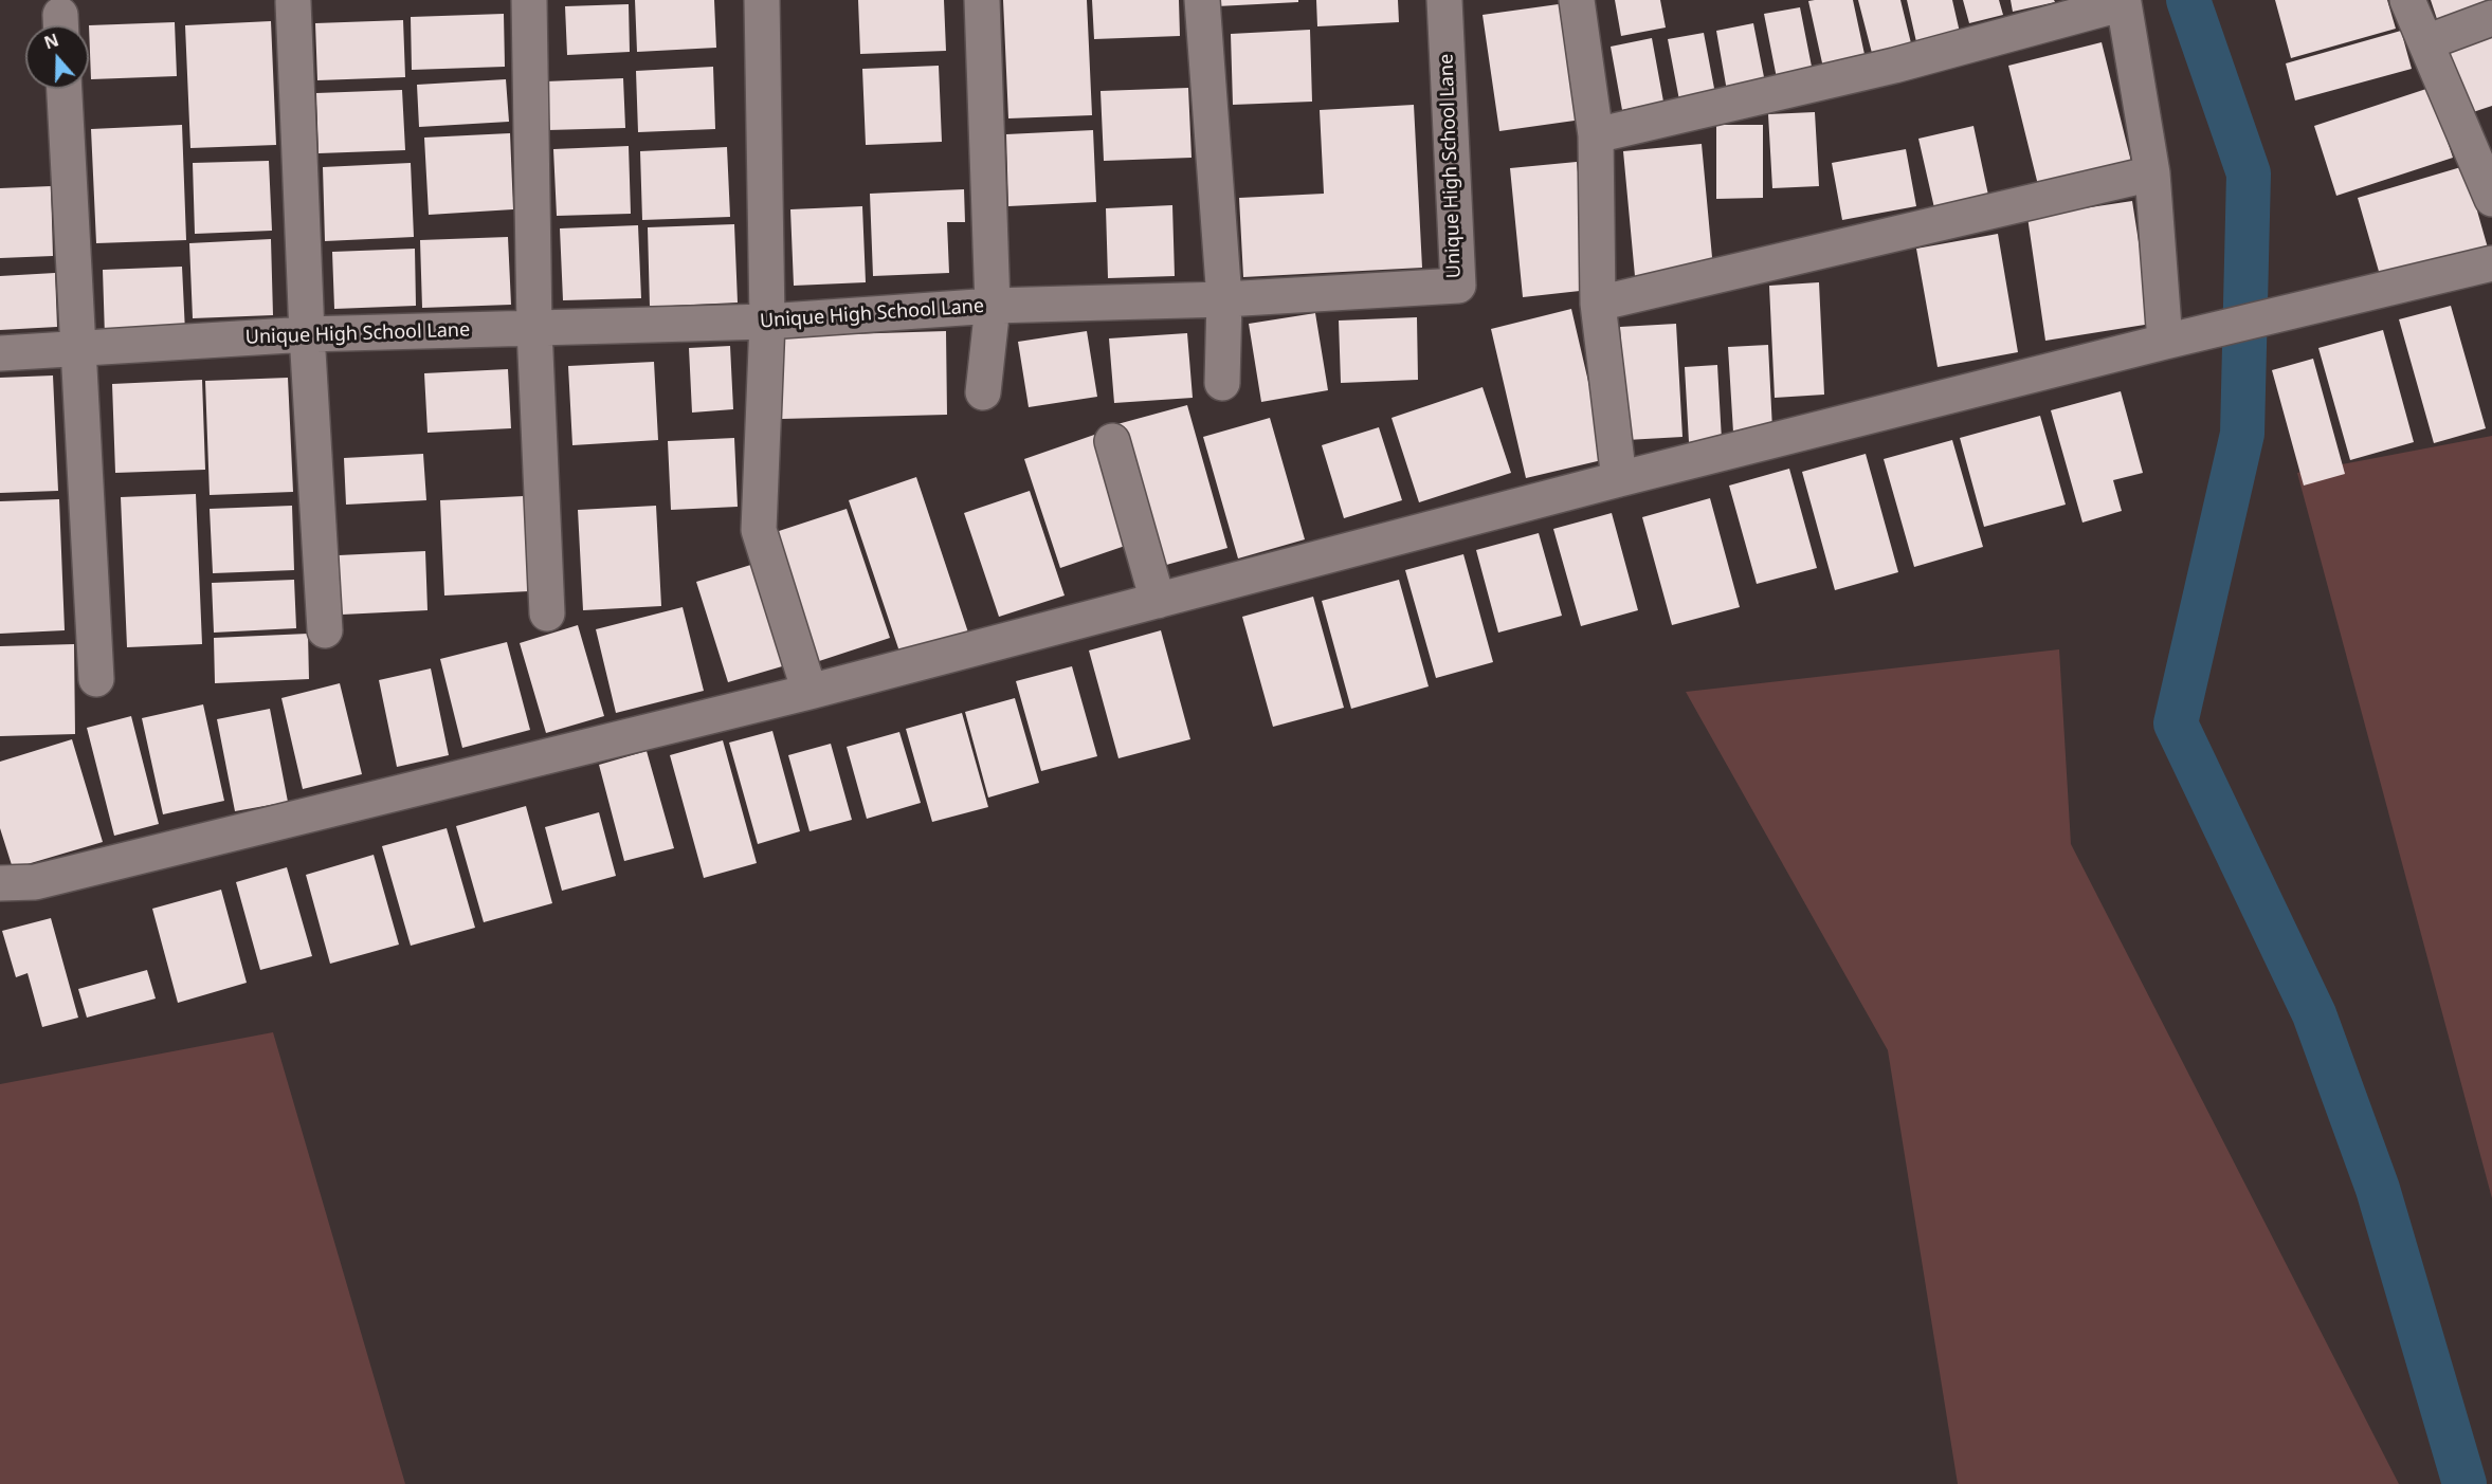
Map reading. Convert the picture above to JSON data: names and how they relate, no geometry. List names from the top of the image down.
{
  "streets": {
    "street": ["Unique High School Lane"]
  },
  "north": "top"
}
